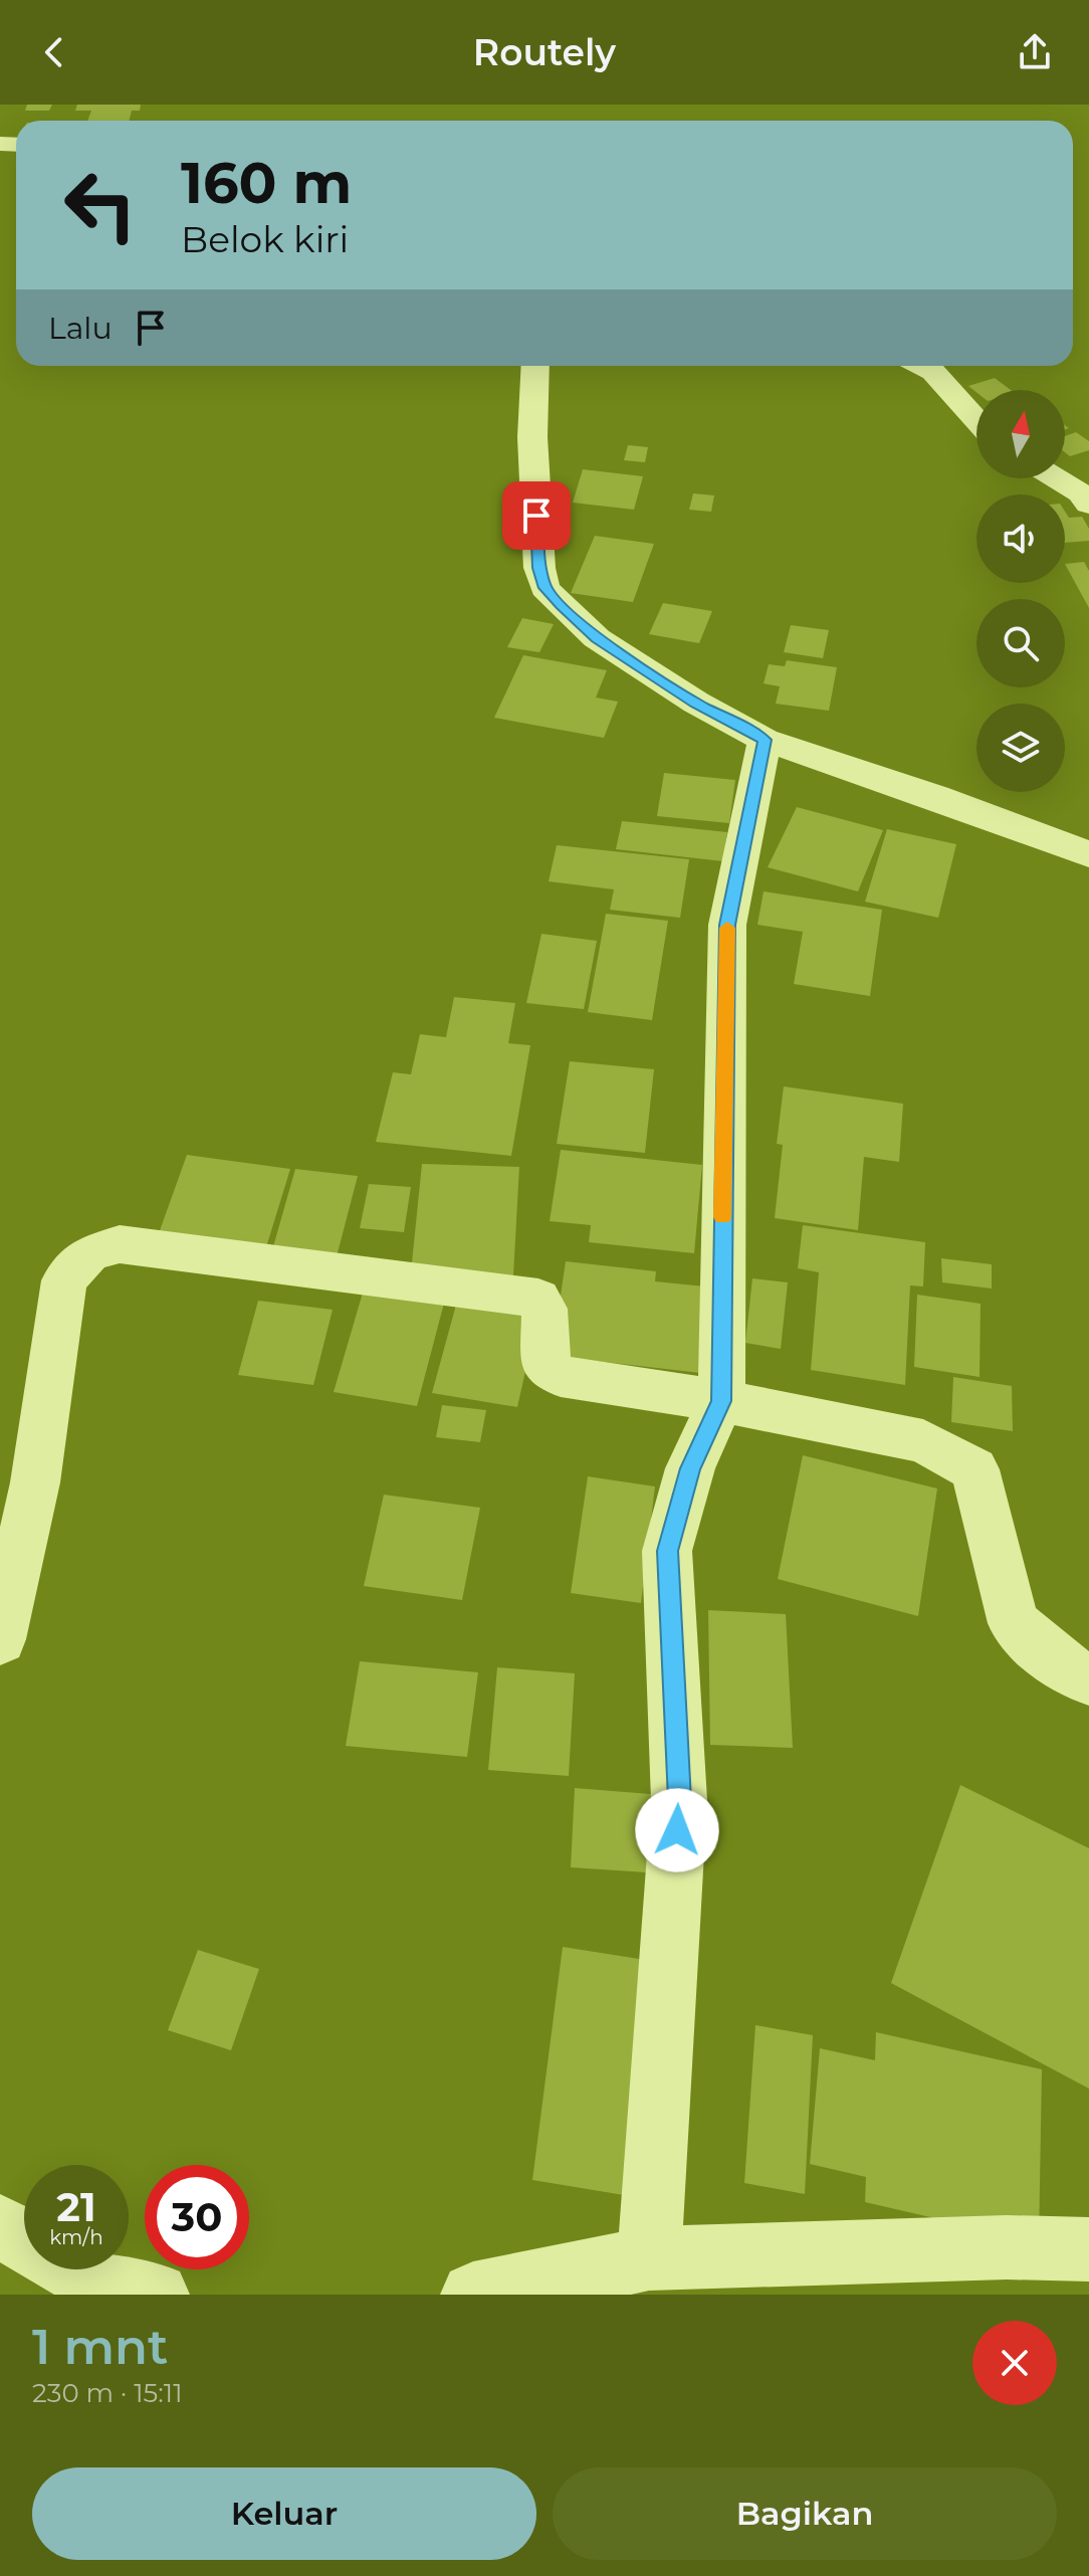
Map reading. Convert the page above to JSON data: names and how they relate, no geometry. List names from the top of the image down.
{
  "north": "top",
  "page": {
    "header": "Routely",
    "turn": ["160 m", "Belok kiri"],
    "then": "Lalu",
    "speed": "21 km/h",
    "limit": "30",
    "heading": ["1 mnt", "230 m · 15:11"],
    "buttons": ["Keluar", "Bagikan"]
  }
}
